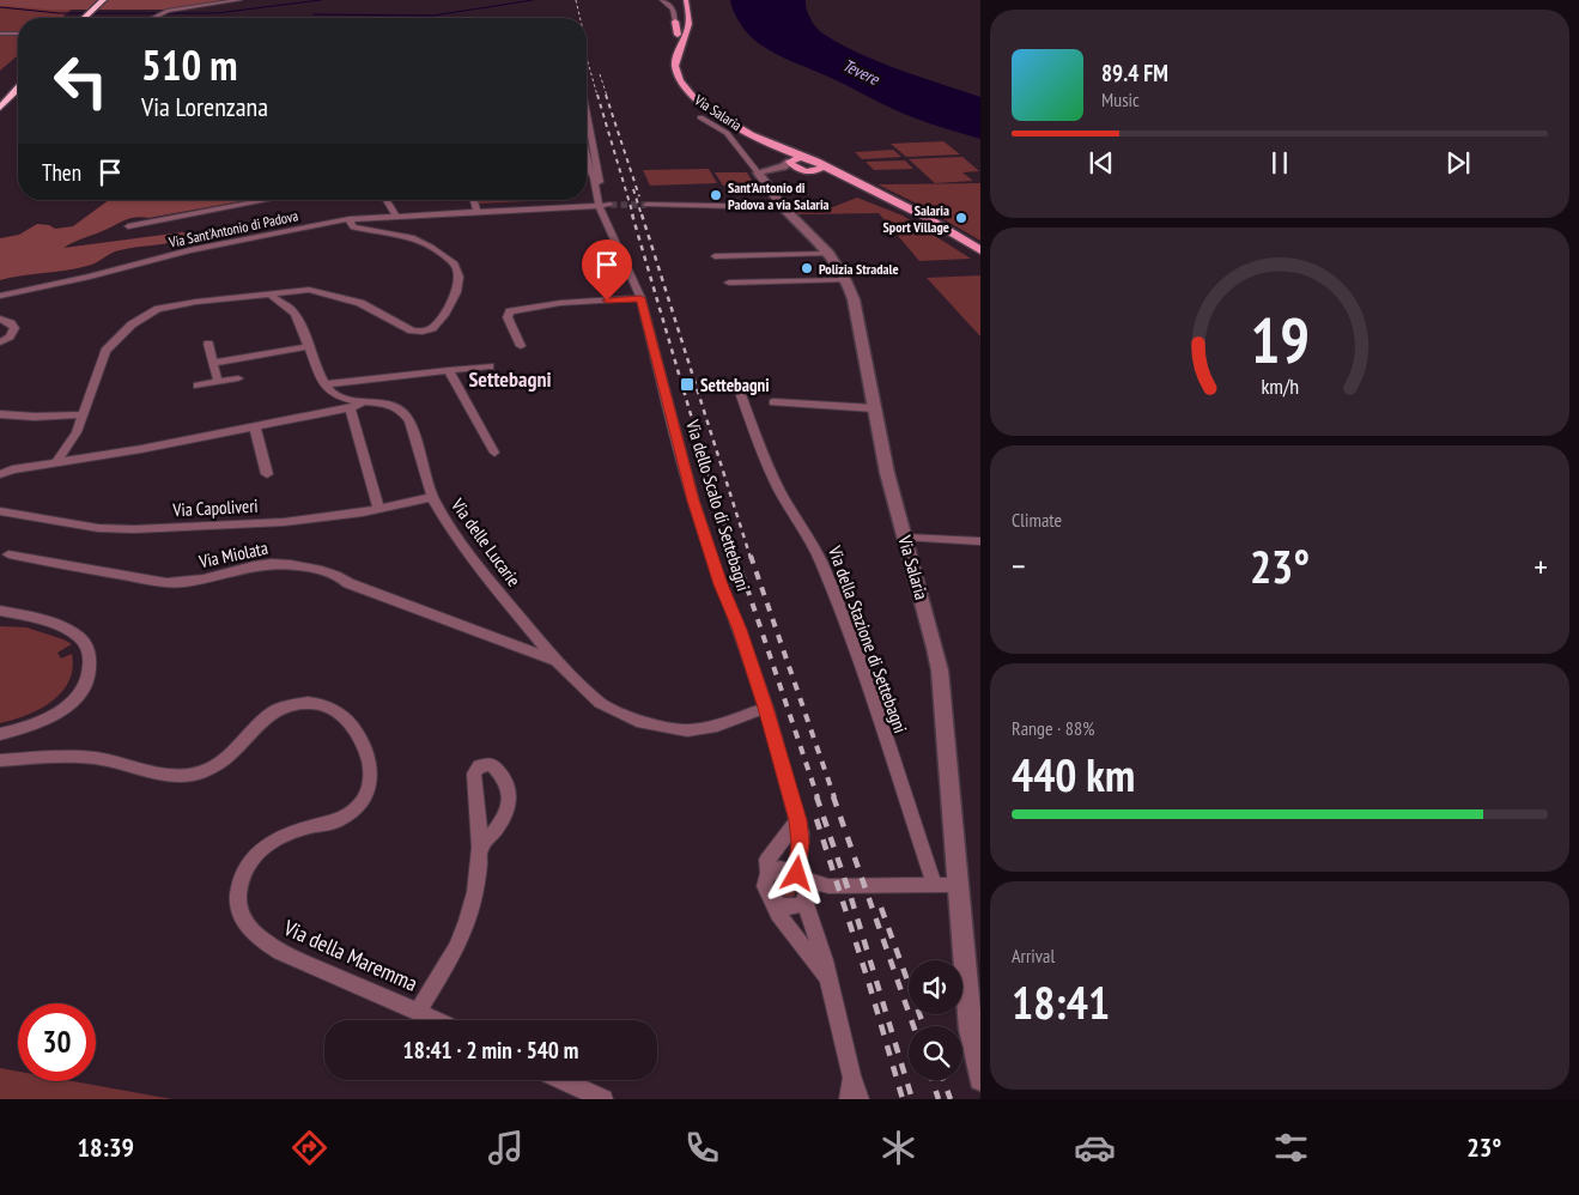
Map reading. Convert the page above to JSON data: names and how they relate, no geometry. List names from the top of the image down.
{
  "streets": {
    "main road": ["Via Salaria"],
    "street": [
      "Via Sant'Antonio di Padova",
      "Via dello Scalo di Settebagni",
      "Via Capoliveri",
      "Via delle Lucarie",
      "Via Miolata",
      "Via della Stazione di Settebagni",
      "Via della Maremma"
    ]
  },
  "crossings": [
    ["Via Sant'Antonio di Padova", "Via dello Scalo di Settebagni"],
    ["Via dello Scalo di Settebagni", "Via delle Lucarie"],
    ["Via Capoliveri", "Via delle Lucarie"],
    ["Via delle Lucarie", "Via Miolata"]
  ],
  "districts": ["Settebagni"],
  "water": ["Tevere"],
  "places": {
    "other": ["Sant'Antonio di Padova a via Salaria", "Salaria Sport Village", "Polizia Stradale"],
    "transit": ["Settebagni"]
  },
  "page": {
    "turn": ["510 m", "Via Lorenzana"],
    "song": ["89.4 FM", "Music"],
    "then": "Then",
    "tile": [
      "Climate",
      ["Range · 88%", "440 km"],
      ["Arrival", "18:41"]
    ],
    "heat": ["−", "23°", "+"],
    "limit": "30",
    "trip": "18:41 · 2 min · 540 m",
    "tabs": ["18:39", "23°"],
    "gauge": ["19", "km/h"]
  }
}
